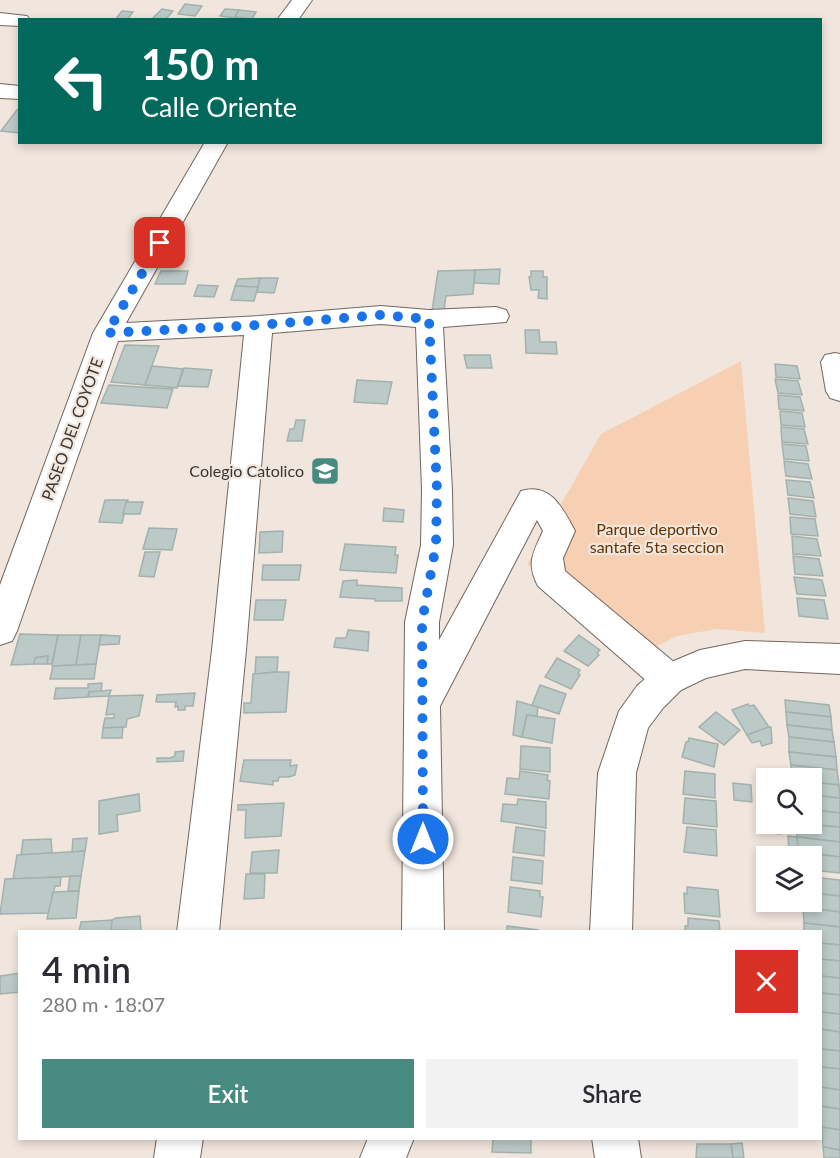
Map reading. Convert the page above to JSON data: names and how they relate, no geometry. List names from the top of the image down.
{
  "streets": {
    "street": ["PASEO DEL COYOTE"]
  },
  "parks": ["Parque deportivo santafe 5ta seccion"],
  "places": {
    "school or university": ["Colegio Catolico"]
  },
  "page": {
    "turn": ["150 m", "Calle Oriente"],
    "heading": ["4 min", "280 m · 18:07"],
    "buttons": ["Exit", "Share"]
  }
}
